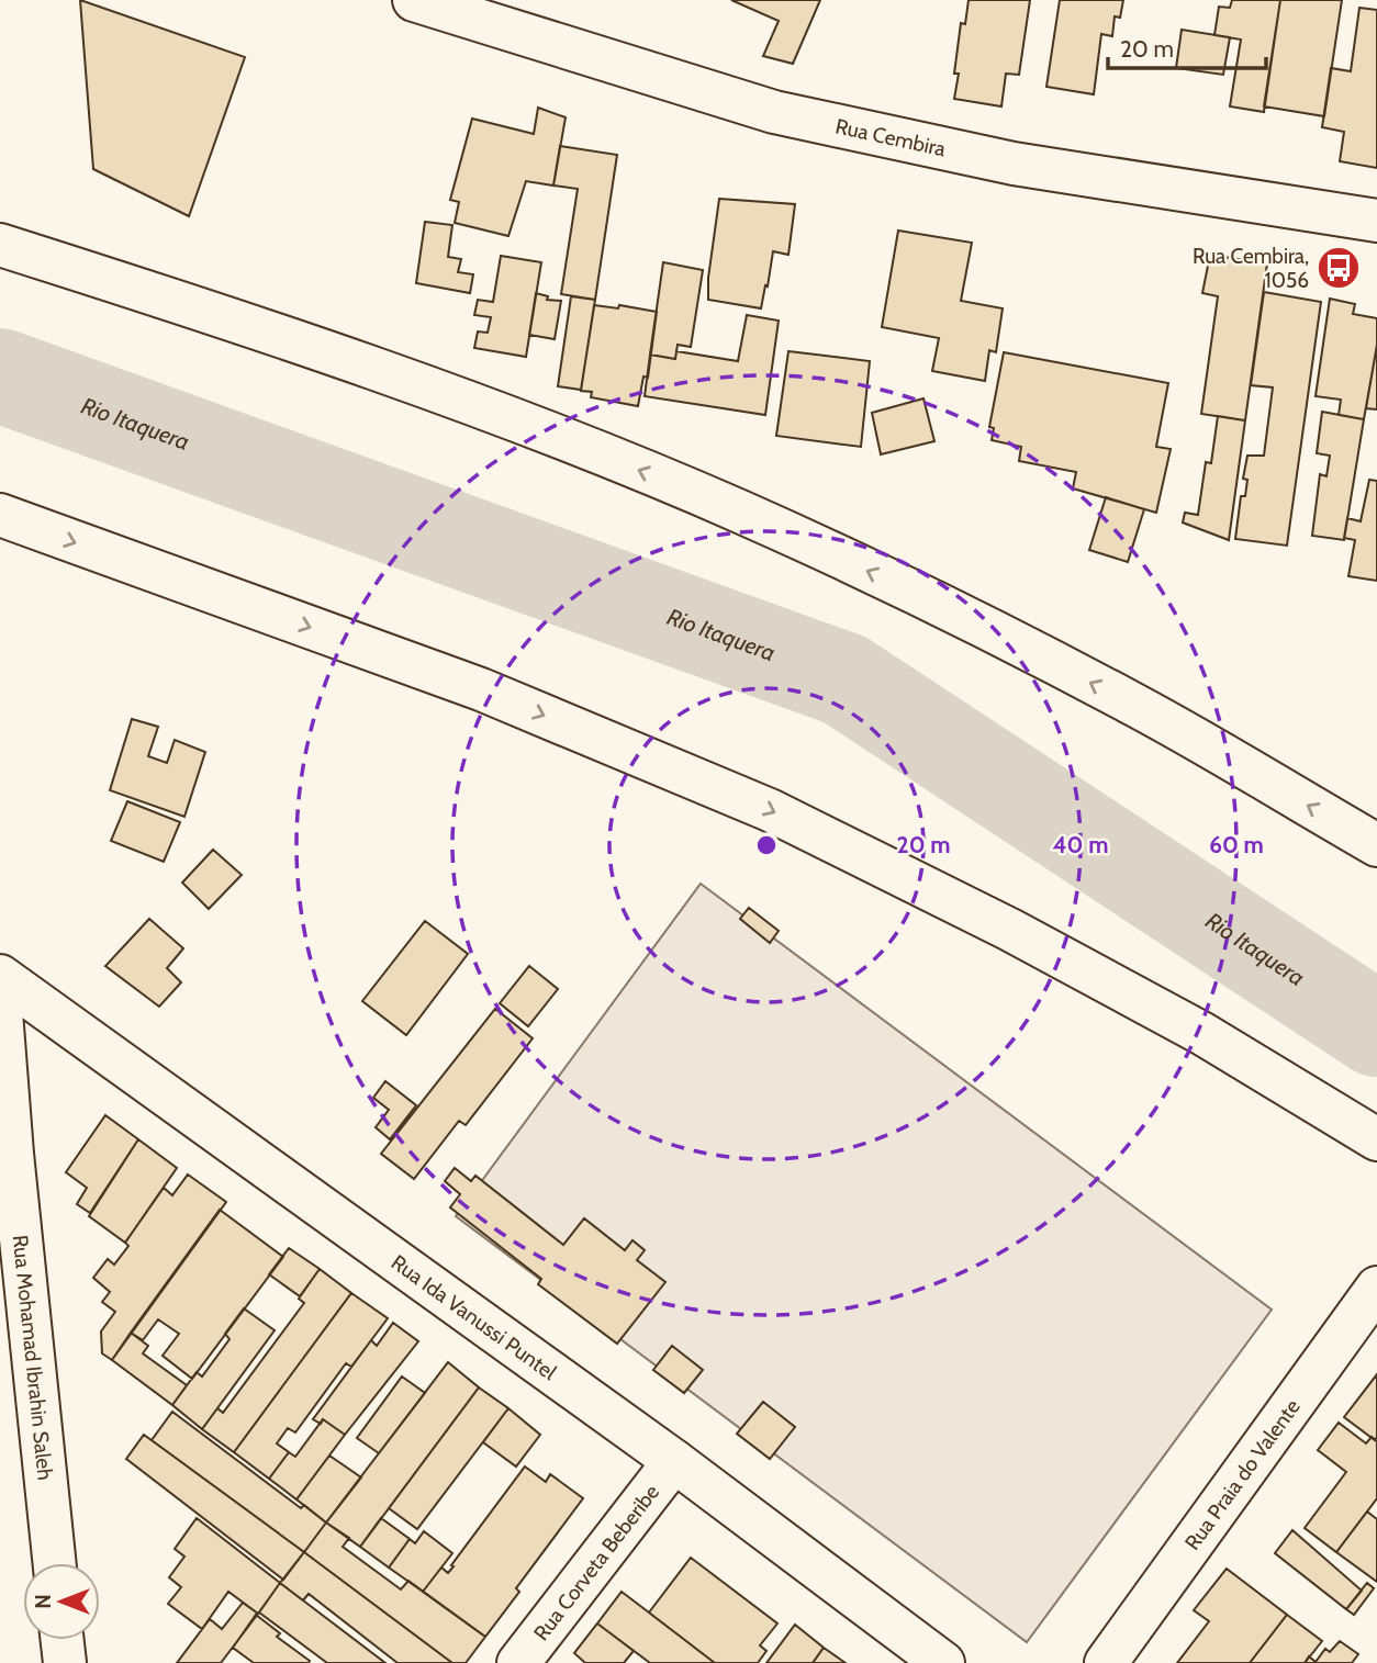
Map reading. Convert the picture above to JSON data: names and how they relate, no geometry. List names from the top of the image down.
{
  "streets": {
    "street": [
      "Rua Cembira",
      "Rua Ida Vanussi Puntel",
      "Rua Mohamad Ibrahin Saleh",
      "Rua Praia do Valente",
      "Rua Corveta Beberibe"
    ]
  },
  "crossings": [
    ["Rua Ida Vanussi Puntel", "Rua Corveta Beberibe"]
  ],
  "water": ["Rio Itaquera"],
  "places": {
    "bus stop": ["Rua Cembira, 1056"]
  },
  "scale_bar": "20 m",
  "north": "left",
  "rings": ["20 m", "40 m", "60 m"]
}
